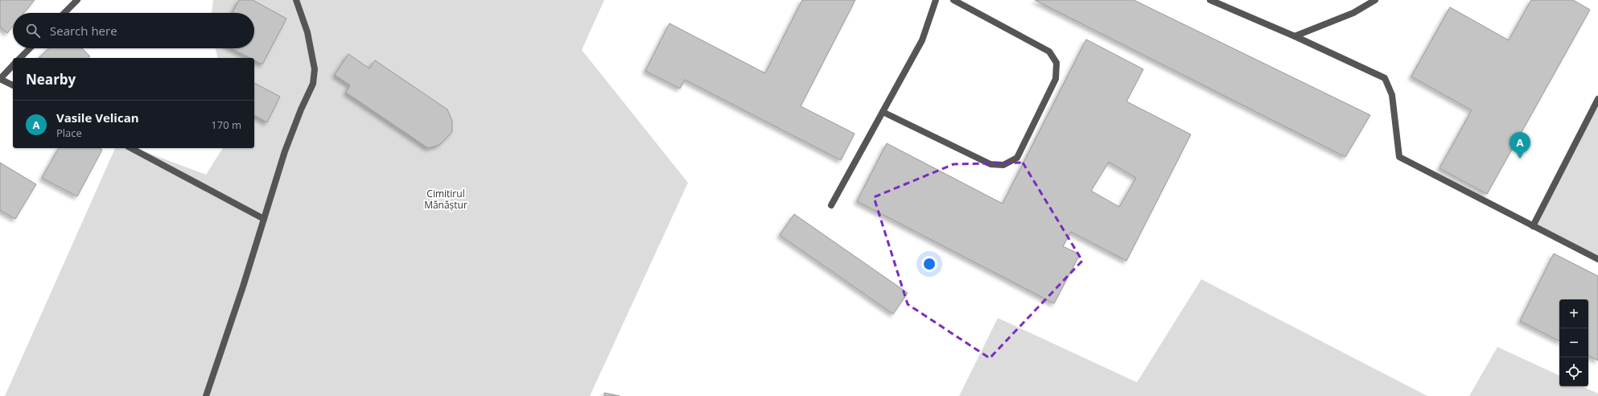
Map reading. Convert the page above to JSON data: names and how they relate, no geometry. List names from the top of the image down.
{
  "parks": ["Cimitirul Mănăștur"],
  "page": {
    "search": "Search here",
    "heading": "Nearby",
    "list": [
      {
        "mark": "A",
        "name": "Vasile Velican",
        "note": "Place",
        "value": "170 m"
      }
    ],
    "pins": "A",
    "map_buttons": ["+", "−"]
  }
}
